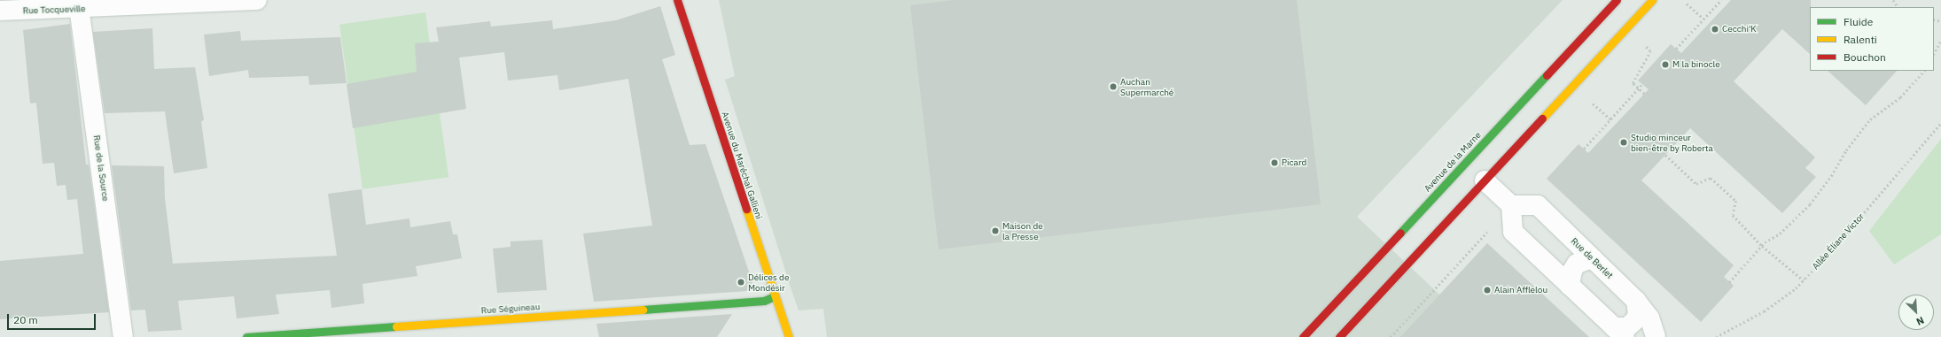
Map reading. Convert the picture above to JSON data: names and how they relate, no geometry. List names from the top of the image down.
{
  "streets": {
    "main road": ["Avenue de la Marne", "Avenue du Maréchal Gallieni", "Rue Séguineau"],
    "street": ["Rue Tocqueville", "Rue de la Source", "Rue de Berlet"],
    "path": ["Allée Éliane Victor"]
  },
  "crossings": [
    ["Rue Tocqueville", "Rue de la Source"],
    ["Avenue du Maréchal Gallieni", "Rue Séguineau"]
  ],
  "places": [
    "Cecchi'K",
    "M la binocle",
    "Auchan Supermarché",
    "Studio minceur bien-être by Roberta",
    "Picard",
    "Maison de la Presse",
    "Délices de Mondésir",
    "Alain Afflelou"
  ],
  "legend": ["Fluide", "Ralenti", "Bouchon"],
  "scale_bar": "20 m",
  "north": "bottom right"
}
